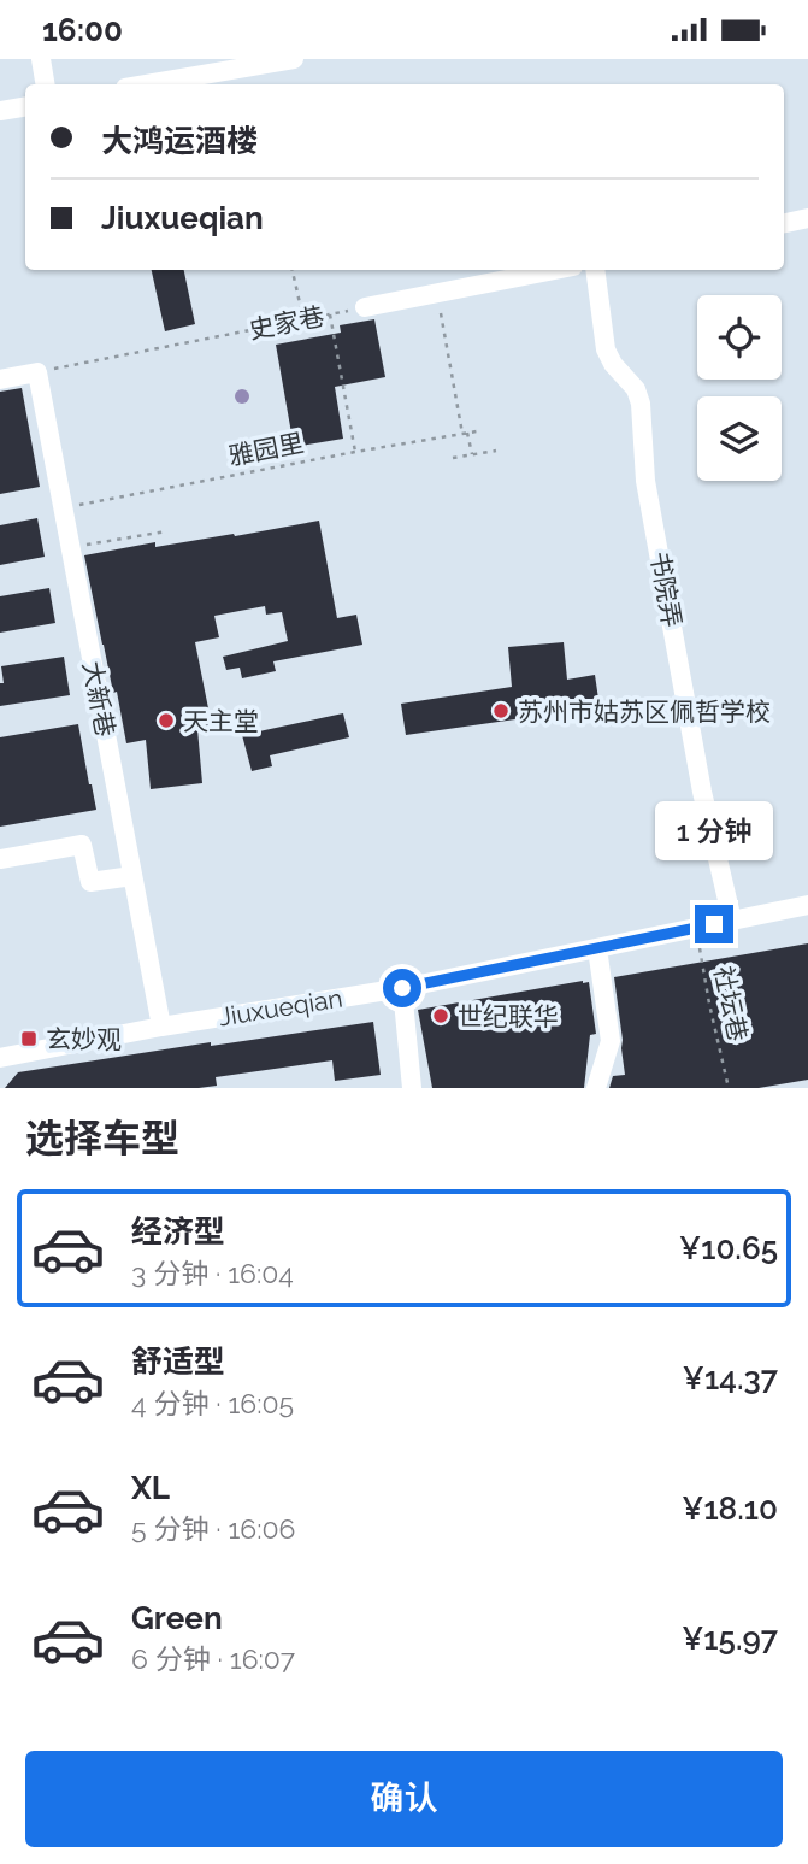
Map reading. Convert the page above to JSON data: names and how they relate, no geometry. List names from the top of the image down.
{
  "streets": {
    "street": ["书院弄", "大新巷", "Jiuxueqian"],
    "path": ["史家巷", "雅园里", "社坛巷"]
  },
  "crossings": [
    ["史家巷", "大新巷"],
    ["雅园里", "大新巷"],
    ["书院弄", "Jiuxueqian"],
    ["大新巷", "Jiuxueqian"],
    ["社坛巷", "Jiuxueqian"]
  ],
  "places": {
    "other": ["苏州市姑苏区佩哲学校", "天主堂", "世纪联华"],
    "transit": ["玄妙观"]
  },
  "page": {
    "status": "16:00",
    "banner": ["大鸿运酒楼", "Jiuxueqian"],
    "bubble": "1 分钟",
    "heading": "选择车型",
    "list": [
      {
        "name": "经济型",
        "note": "3 分钟 · 16:04",
        "value": "¥10.65"
      },
      {
        "name": "舒适型",
        "note": "4 分钟 · 16:05",
        "value": "¥14.37"
      },
      {
        "name": "XL",
        "note": "5 分钟 · 16:06",
        "value": "¥18.10"
      },
      {
        "name": "Green",
        "note": "6 分钟 · 16:07",
        "value": "¥15.97"
      }
    ],
    "buttons": "确认"
  }
}
